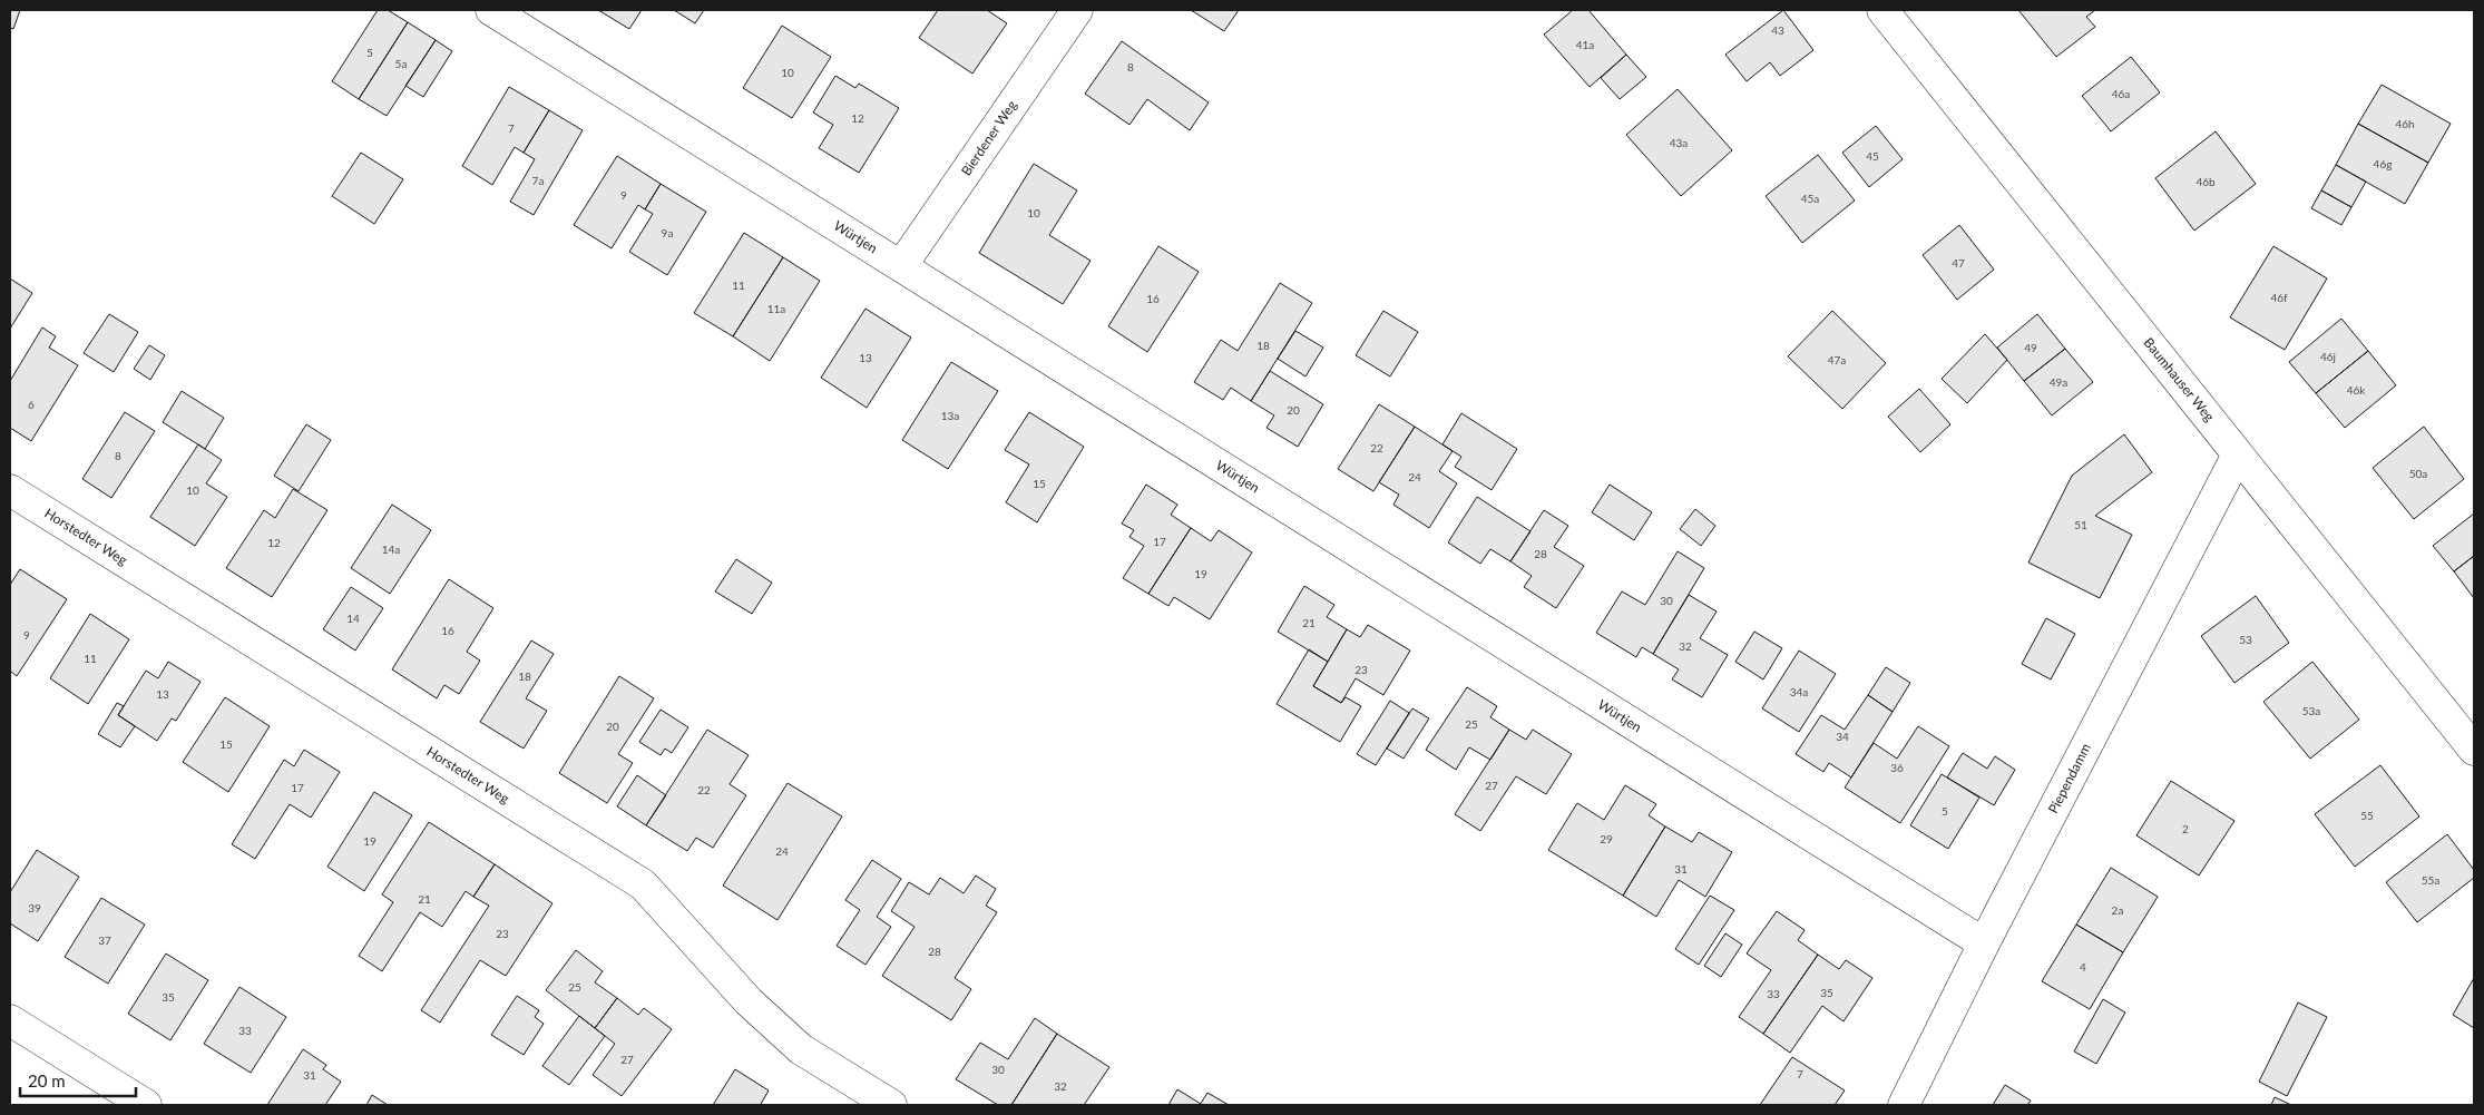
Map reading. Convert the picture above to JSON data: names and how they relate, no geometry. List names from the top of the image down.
{
  "streets": {
    "street": [
      "Bierdener Weg",
      "Würtjen",
      "Baumhauser Weg",
      "Horstedter Weg",
      "Piependamm"
    ]
  },
  "crossings": [
    ["Bierdener Weg", "Würtjen"],
    ["Würtjen", "Piependamm"],
    ["Baumhauser Weg", "Piependamm"]
  ],
  "house_numbers": [
    "43",
    "41a",
    "5",
    "5a",
    "8",
    "10",
    "46a",
    "12",
    "46h",
    "7",
    "43a",
    "45",
    "46g",
    "7a",
    "46b",
    "9",
    "45a",
    "10",
    "9a",
    "47",
    "11",
    "46f",
    "16",
    "11a",
    "18",
    "49",
    "46j",
    "13",
    "47a",
    "49a",
    "46k",
    "6",
    "20",
    "13a",
    "22",
    "8",
    "50a",
    "24",
    "15",
    "10",
    "51",
    "17",
    "12",
    "14a",
    "28",
    "19",
    "30",
    "14",
    "21",
    "16",
    "9",
    "53",
    "32",
    "11",
    "23",
    "18",
    "34a",
    "13",
    "53a",
    "25",
    "20",
    "34",
    "15",
    "36",
    "27",
    "17",
    "22",
    "5",
    "55",
    "2",
    "29",
    "19",
    "24",
    "31",
    "55a",
    "21",
    "39",
    "2a",
    "23",
    "37",
    "28",
    "4",
    "25",
    "35",
    "33",
    "35",
    "33",
    "27",
    "30",
    "7",
    "31",
    "32"
  ],
  "scale_bar": "20 m"
}
